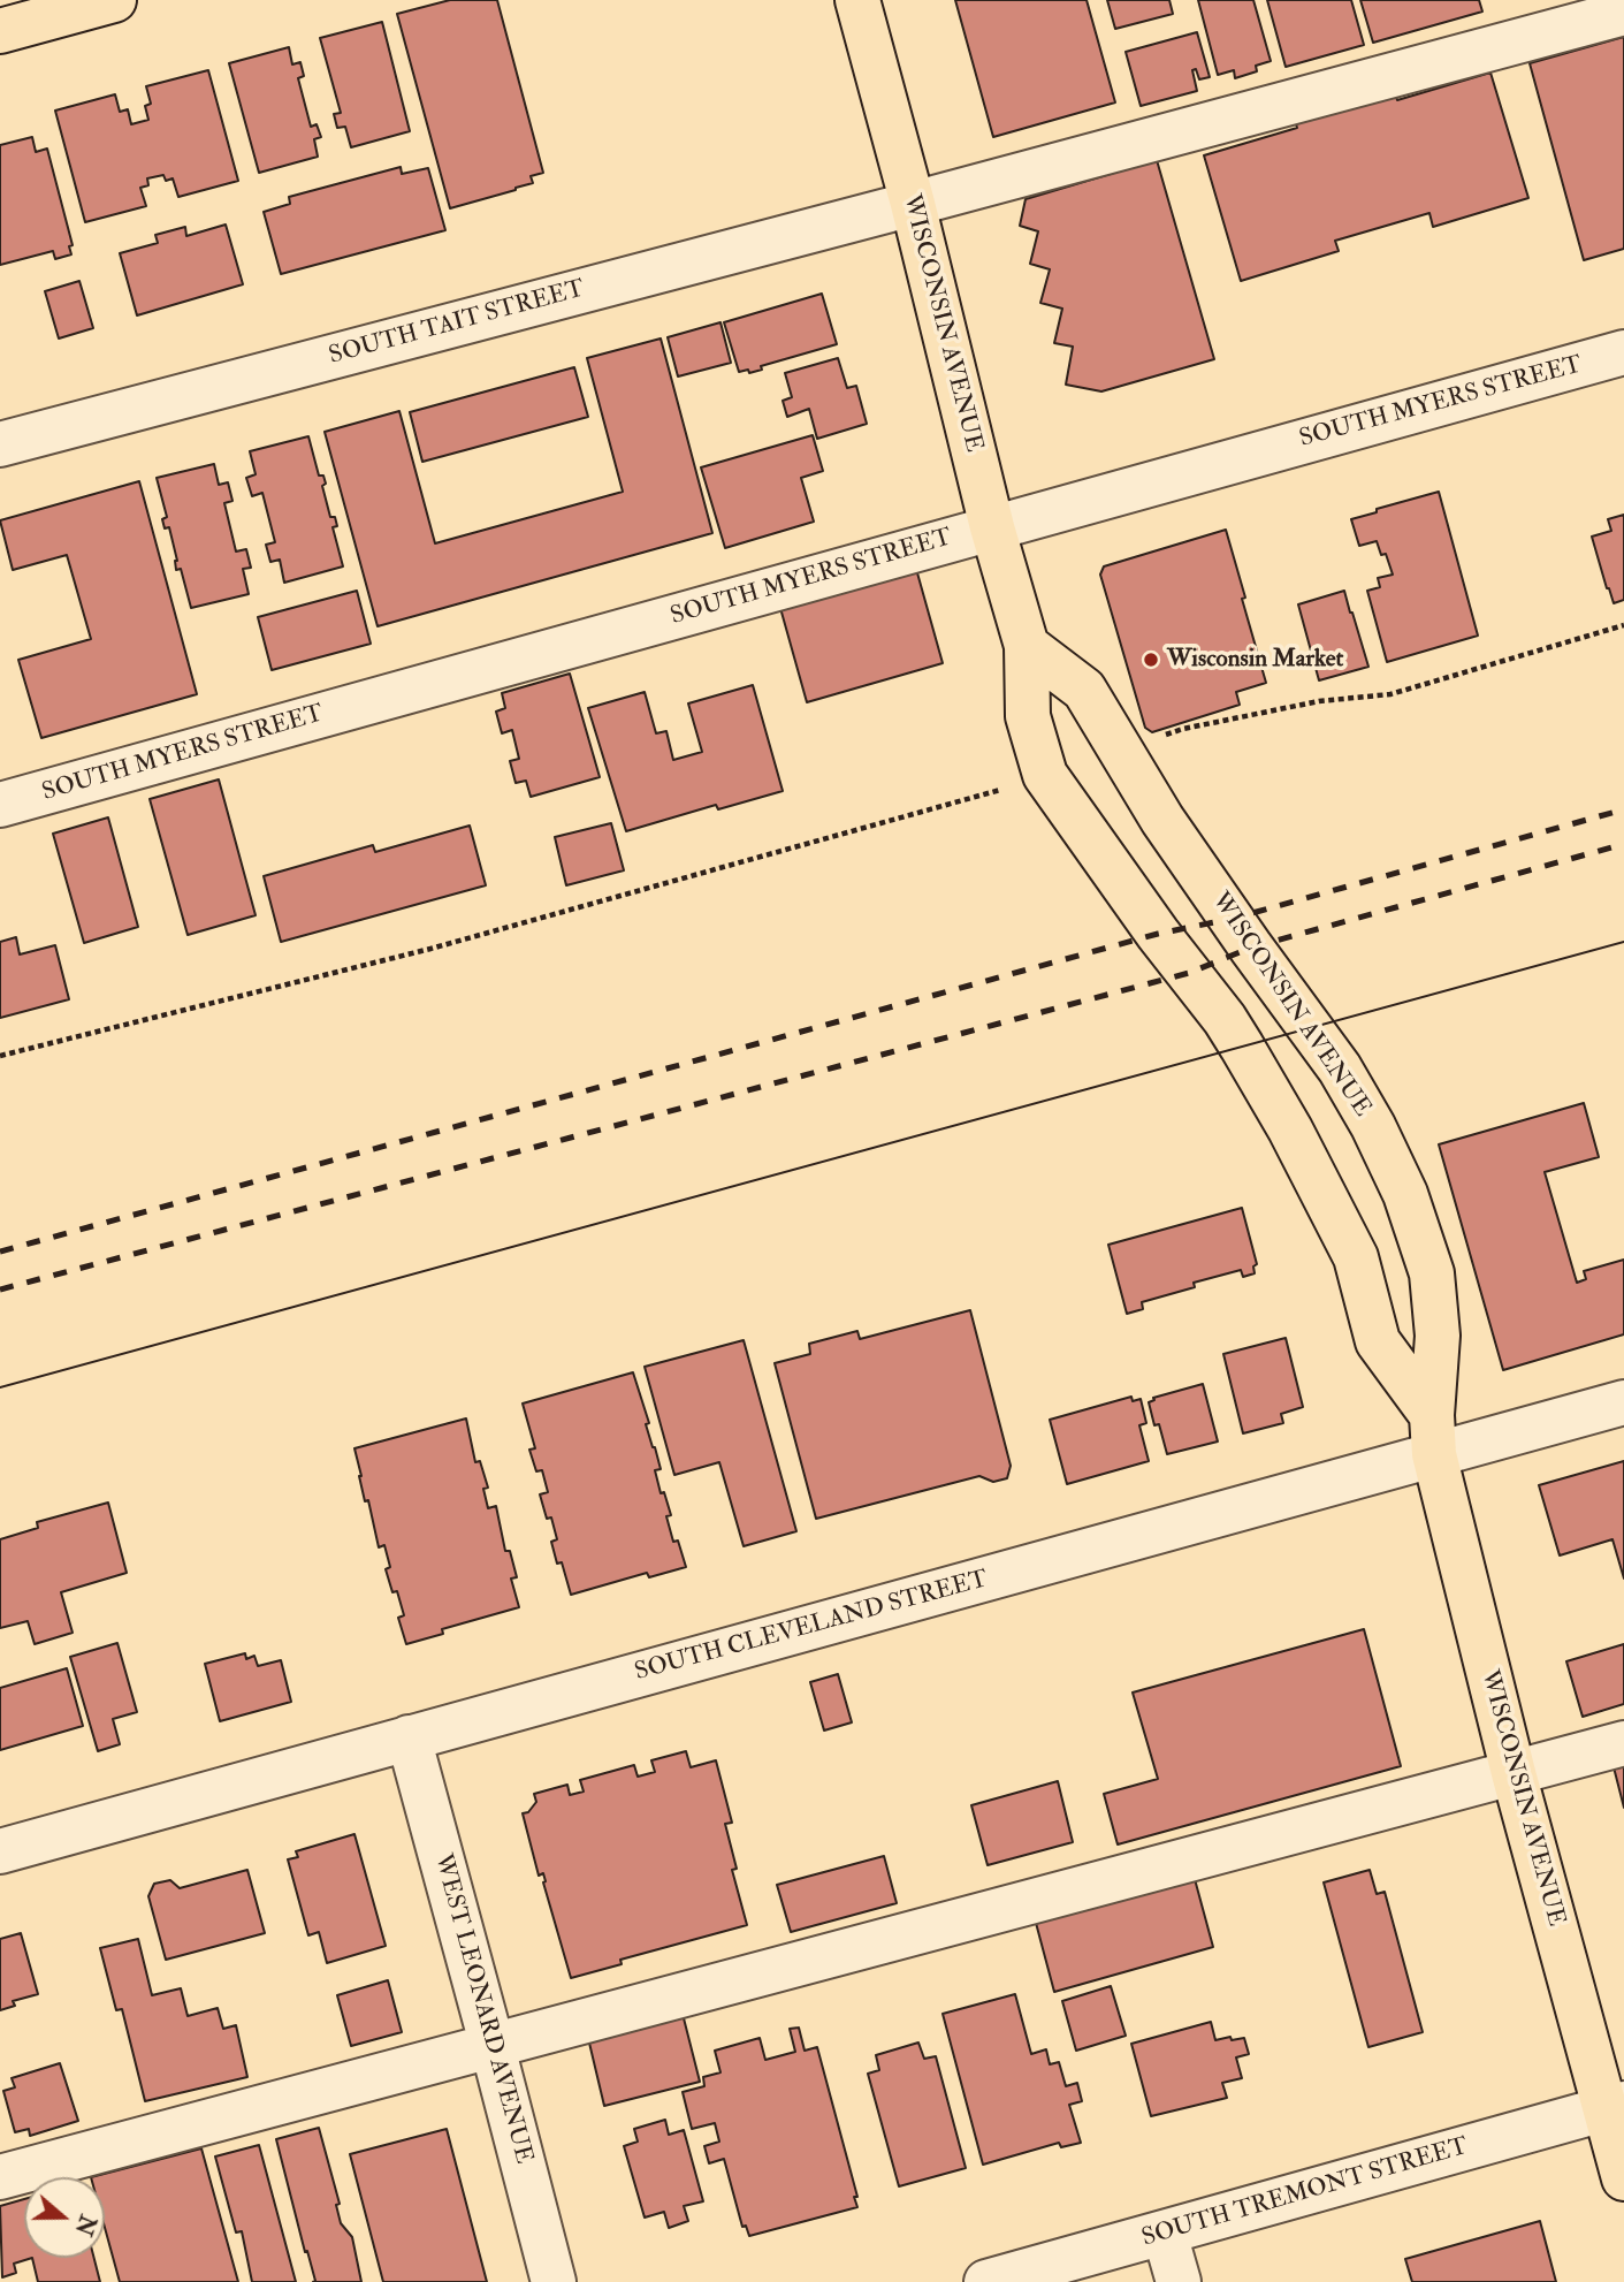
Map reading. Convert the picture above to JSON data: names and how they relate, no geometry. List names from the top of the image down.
{
  "streets": {
    "main road": ["WISCONSIN AVENUE"],
    "street": [
      "SOUTH TAIT STREET",
      "SOUTH MYERS STREET",
      "SOUTH CLEVELAND STREET",
      "WEST LEONARD AVENUE",
      "SOUTH TREMONT STREET"
    ]
  },
  "crossings": [
    ["SOUTH TAIT STREET", "WISCONSIN AVENUE"],
    ["WISCONSIN AVENUE", "SOUTH MYERS STREET"],
    ["WISCONSIN AVENUE", "SOUTH CLEVELAND STREET"],
    ["WISCONSIN AVENUE", "SOUTH TREMONT STREET"],
    ["SOUTH CLEVELAND STREET", "WEST LEONARD AVENUE"]
  ],
  "places": ["Wisconsin Market"],
  "north": "right"
}
